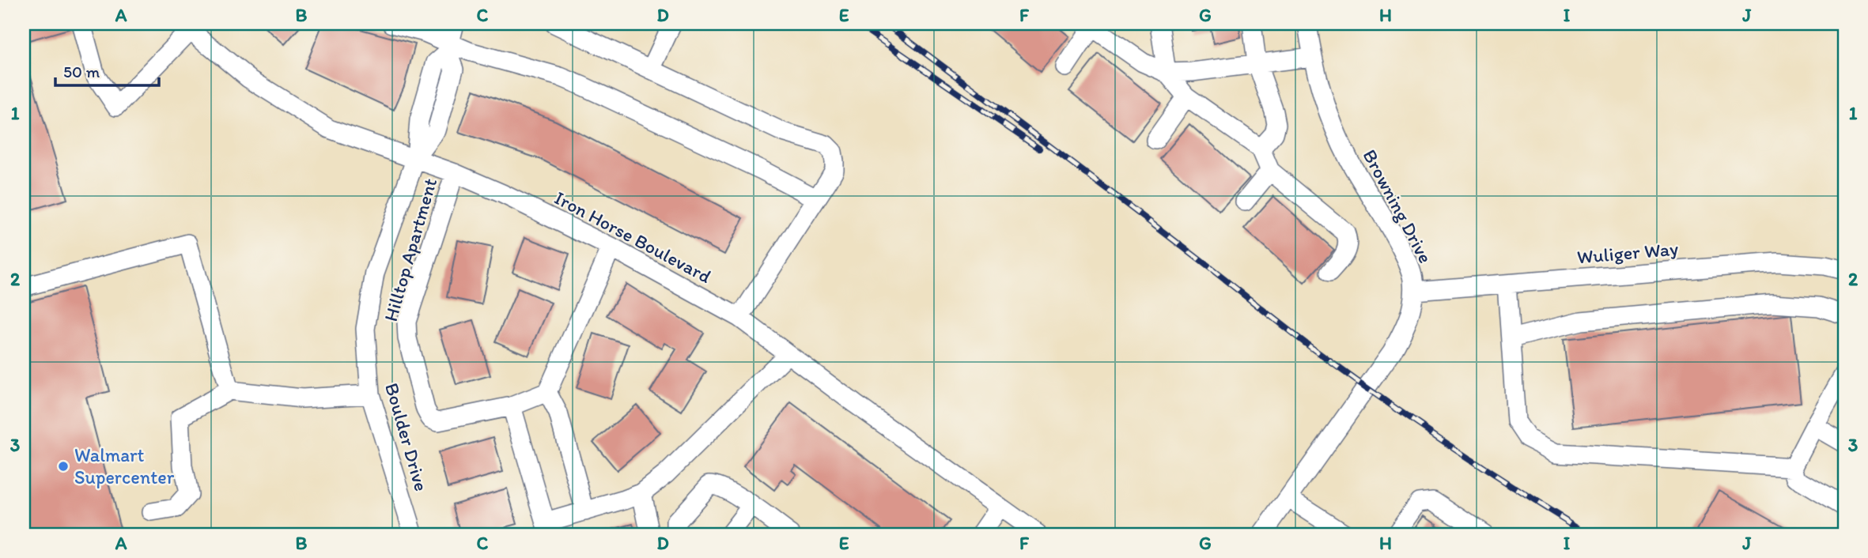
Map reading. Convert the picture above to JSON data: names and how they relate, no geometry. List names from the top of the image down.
{
  "streets": {
    "street": [
      "Browning Drive",
      "Iron Horse Boulevard",
      "Hilltop Apartment",
      "Wuliger Way",
      "Boulder Drive"
    ]
  },
  "crossings": [
    ["Browning Drive", "Wuliger Way"],
    ["Iron Horse Boulevard", "Hilltop Apartment"],
    ["Iron Horse Boulevard", "Boulder Drive"]
  ],
  "places": ["Walmart Supercenter"],
  "scale_bar": "50 m",
  "grid": {
    "columns": [
      "A",
      "B",
      "C",
      "D",
      "E",
      "F",
      "G",
      "H",
      "I",
      "J"
    ],
    "rows": ["1", "2", "3"]
  }
}
